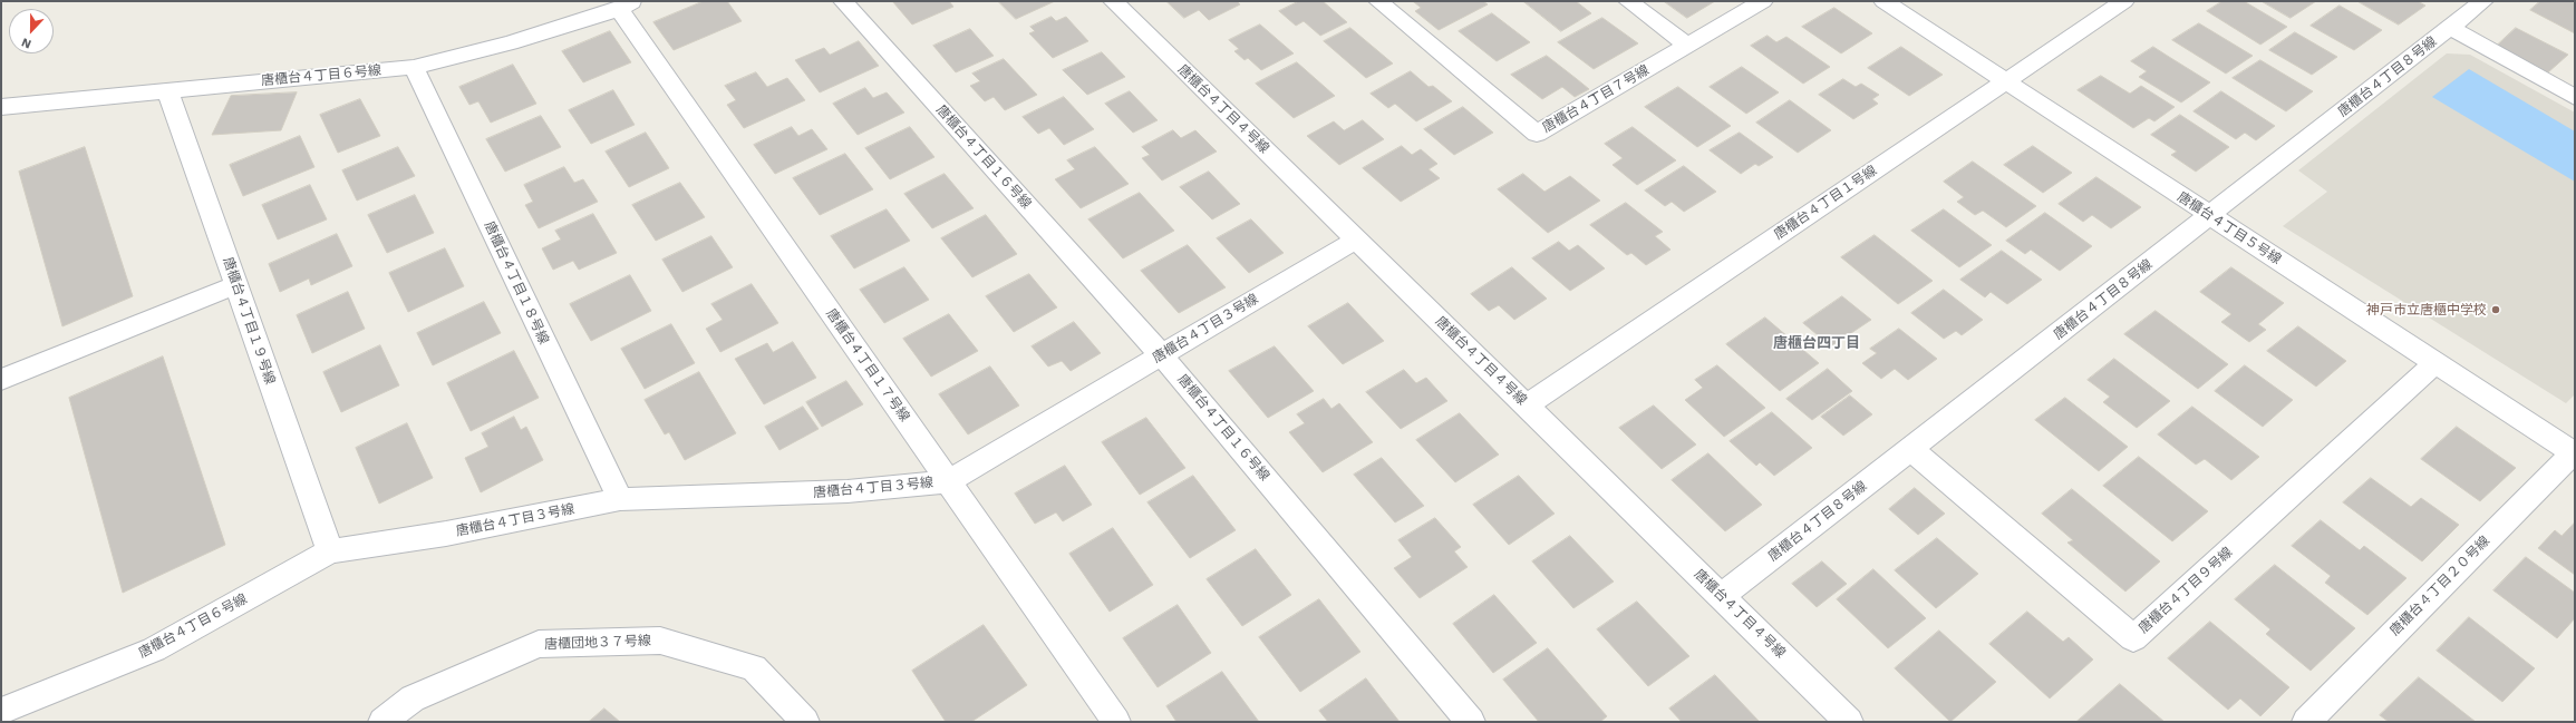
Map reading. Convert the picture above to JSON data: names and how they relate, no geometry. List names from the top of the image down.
{
  "streets": {
    "street": [
      "唐櫃台４丁目６号線",
      "唐櫃台４丁目８号線",
      "唐櫃台４丁目７号線",
      "唐櫃台４丁目４号線",
      "唐櫃台４丁目１６号線",
      "唐櫃台４丁目１号線",
      "唐櫃台４丁目５号線",
      "唐櫃台４丁目１８号線",
      "唐櫃台４丁目１９号線",
      "唐櫃台４丁目３号線",
      "唐櫃台４丁目１７号線",
      "唐櫃台４丁目２０号線",
      "唐櫃台４丁目９号線",
      "唐櫃団地３７号線"
    ]
  },
  "crossings": [
    ["唐櫃台４丁目６号線", "唐櫃台４丁目１８号線"],
    ["唐櫃台４丁目６号線", "唐櫃台４丁目１９号線"],
    ["唐櫃台４丁目６号線", "唐櫃台４丁目３号線"],
    ["唐櫃台４丁目６号線", "唐櫃台４丁目１７号線"],
    ["唐櫃台４丁目８号線", "唐櫃台４丁目４号線"],
    ["唐櫃台４丁目８号線", "唐櫃台４丁目５号線"],
    ["唐櫃台４丁目８号線", "唐櫃台４丁目９号線"],
    ["唐櫃台４丁目４号線", "唐櫃台４丁目１号線"],
    ["唐櫃台４丁目４号線", "唐櫃台４丁目３号線"],
    ["唐櫃台４丁目１６号線", "唐櫃台４丁目３号線"],
    ["唐櫃台４丁目１号線", "唐櫃台４丁目５号線"],
    ["唐櫃台４丁目５号線", "唐櫃台４丁目２０号線"],
    ["唐櫃台４丁目５号線", "唐櫃台４丁目９号線"],
    ["唐櫃台４丁目１８号線", "唐櫃台４丁目３号線"],
    ["唐櫃台４丁目１９号線", "唐櫃台４丁目３号線"],
    ["唐櫃台４丁目３号線", "唐櫃台４丁目１７号線"]
  ],
  "districts": ["唐櫃台四丁目"],
  "places": ["神戸市立唐櫃中学校"],
  "north": "bottom"
}
